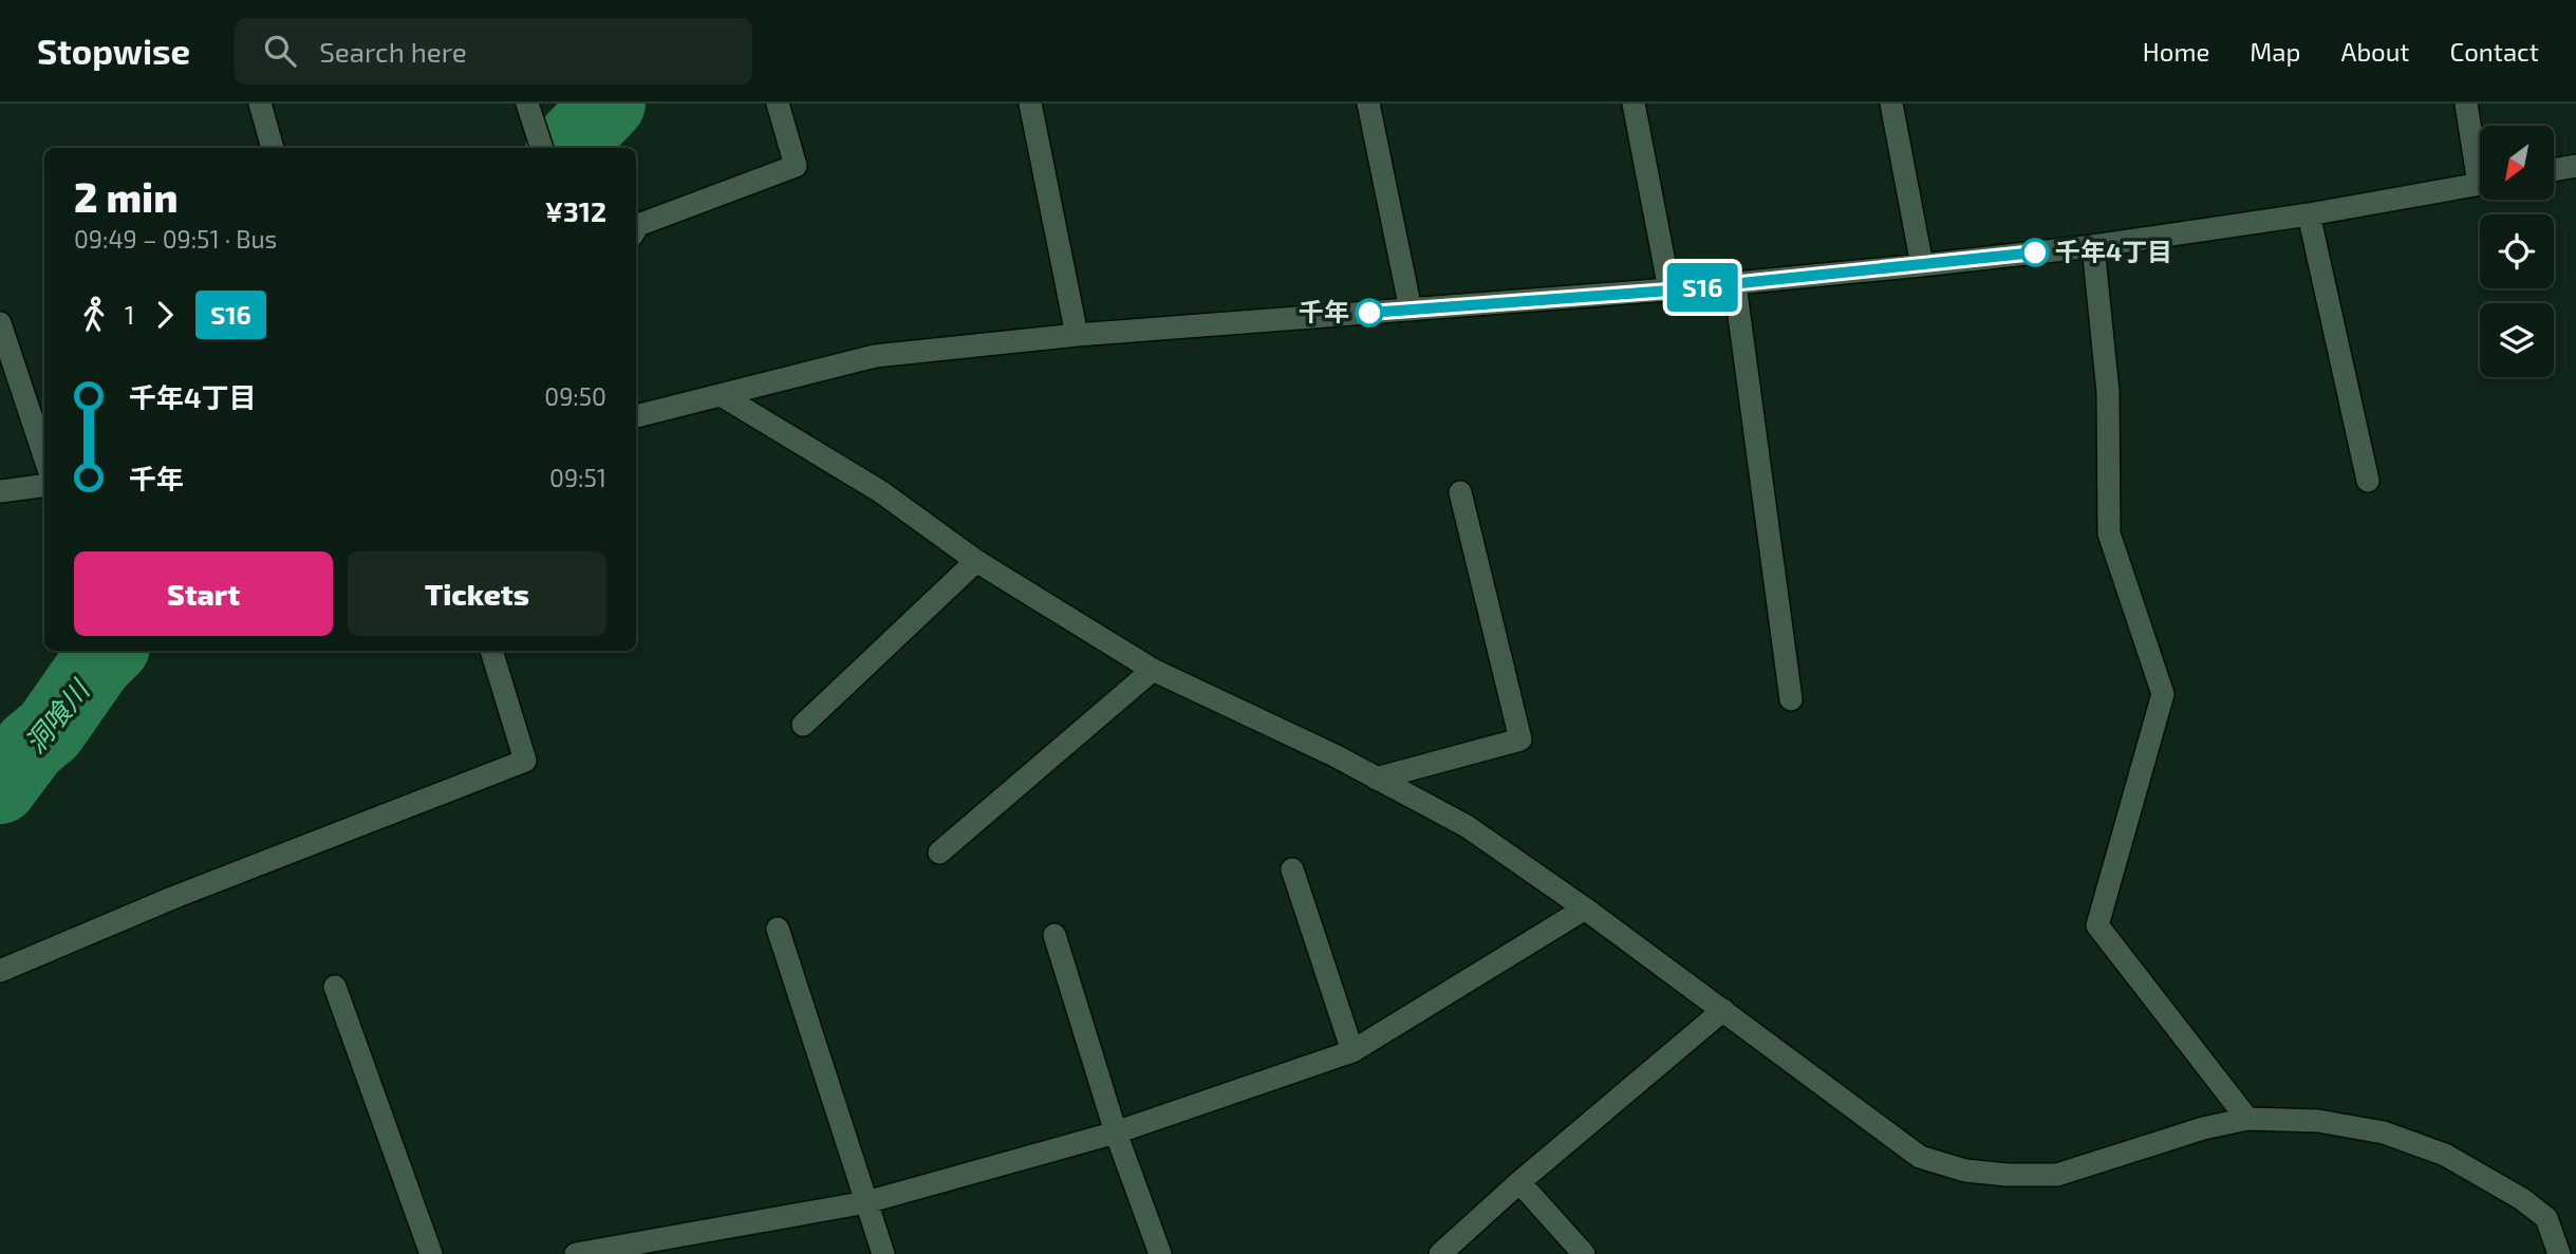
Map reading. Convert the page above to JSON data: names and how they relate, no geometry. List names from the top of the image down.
{
  "water": ["洞喰川"],
  "places": ["千年4丁目", "千年"],
  "lines": ["bus line S16"],
  "north": "bottom left",
  "page": {
    "header": "Stopwise",
    "search": "Search here",
    "nav": [
      "Home",
      "Map",
      "About",
      "Contact"
    ],
    "on_map": "S16",
    "heading": ["2 min", "09:49 – 09:51 · Bus", "¥312"],
    "legs": ["1", "S16"],
    "list": [
      {
        "name": "千年4丁目",
        "value": "09:50"
      },
      {
        "name": "千年",
        "value": "09:51"
      }
    ],
    "buttons": ["Start", "Tickets"]
  }
}
